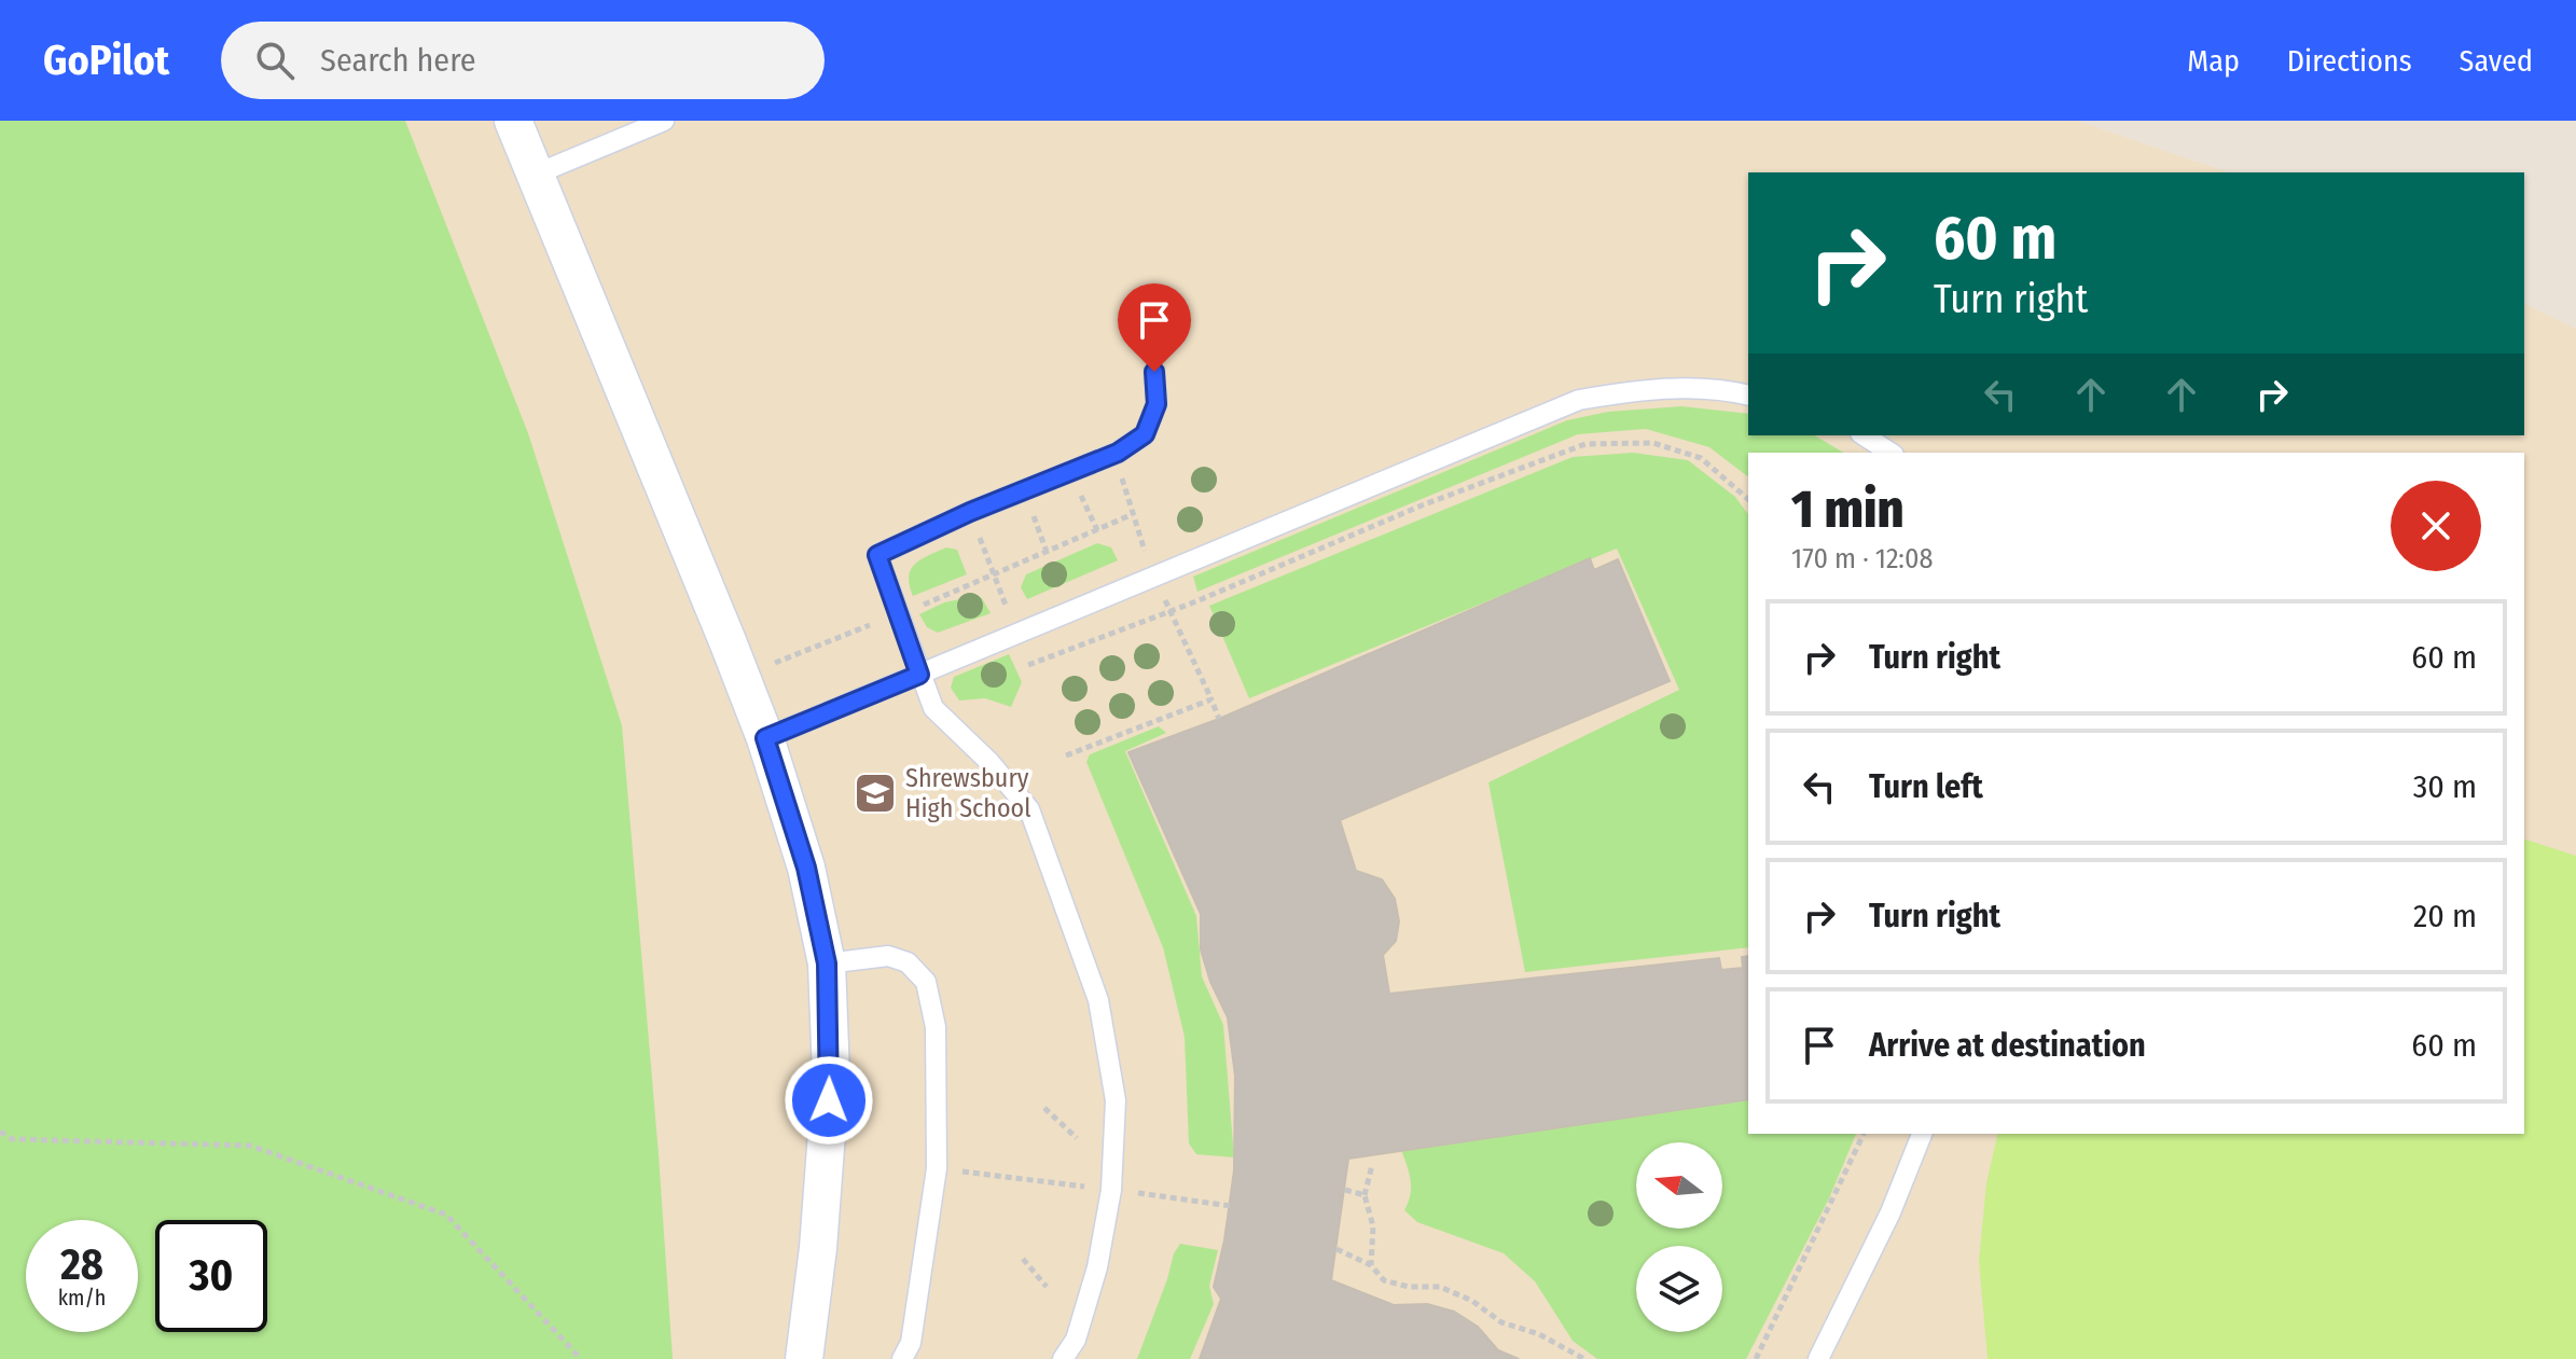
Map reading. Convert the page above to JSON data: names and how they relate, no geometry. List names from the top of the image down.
{
  "places": {
    "school or university": ["Shrewsbury High School"]
  },
  "north": "left",
  "page": {
    "header": "GoPilot",
    "search": "Search here",
    "nav": ["Map", "Directions", "Saved"],
    "turn": ["60 m", "Turn right"],
    "heading": ["1 min", "170 m · 12:08"],
    "list": [
      {
        "name": "Turn right",
        "value": "60 m"
      },
      {
        "name": "Turn left",
        "value": "30 m"
      },
      {
        "name": "Turn right",
        "value": "20 m"
      },
      {
        "name": "Arrive at destination",
        "value": "60 m"
      }
    ],
    "speed": "28 km/h",
    "limit": "30"
  }
}
